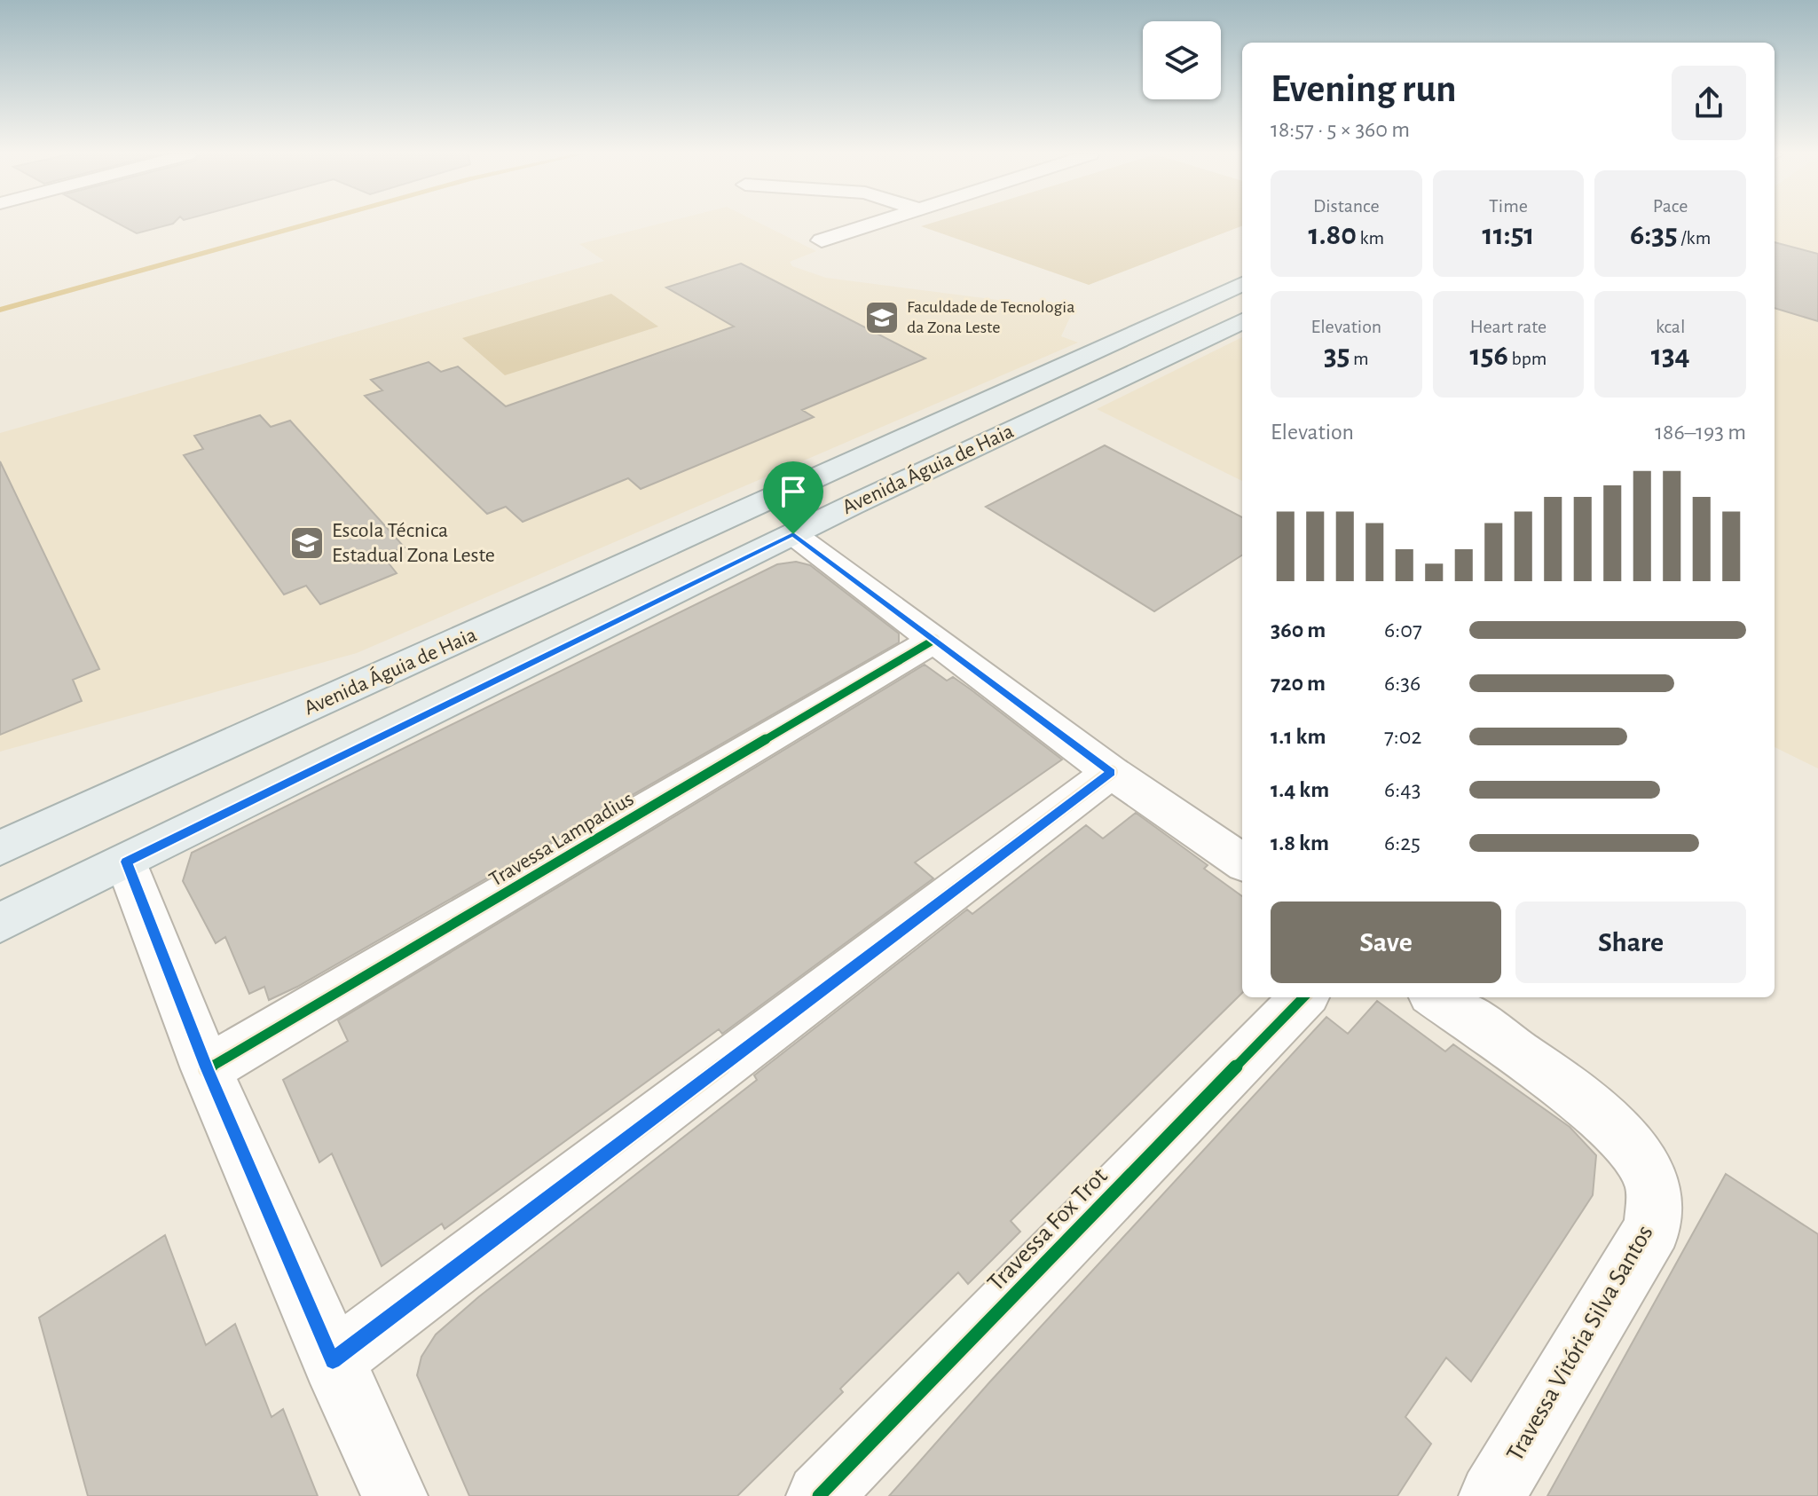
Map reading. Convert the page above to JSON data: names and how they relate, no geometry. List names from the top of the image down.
{
  "streets": {
    "main road": ["Avenida Águia de Haia"],
    "street": ["Travessa Lampadius", "Travessa Fox Trot", "Travessa Vitória Silva Santos"]
  },
  "places": {
    "school or university": ["Faculdade de Tecnologia da Zona Leste", "Escola Técnica Estadual Zona Leste"]
  },
  "page": {
    "heading": ["Evening run", "18:57 · 5 × 360 m"],
    "stats": [
      ["Distance", "1.80 km"],
      ["Time", "11:51"],
      ["Pace", "6:35 /km"],
      ["Elevation", "35 m"],
      ["Heart rate", "156 bpm"],
      ["kcal", "134"]
    ],
    "chart": ["Elevation", "186–193 m"],
    "list": [
      {
        "name": "360 m",
        "note": "6:07"
      },
      {
        "name": "720 m",
        "note": "6:36"
      },
      {
        "name": "1.1 km",
        "note": "7:02"
      },
      {
        "name": "1.4 km",
        "note": "6:43"
      },
      {
        "name": "1.8 km",
        "note": "6:25"
      }
    ],
    "buttons": ["Save", "Share"]
  }
}
